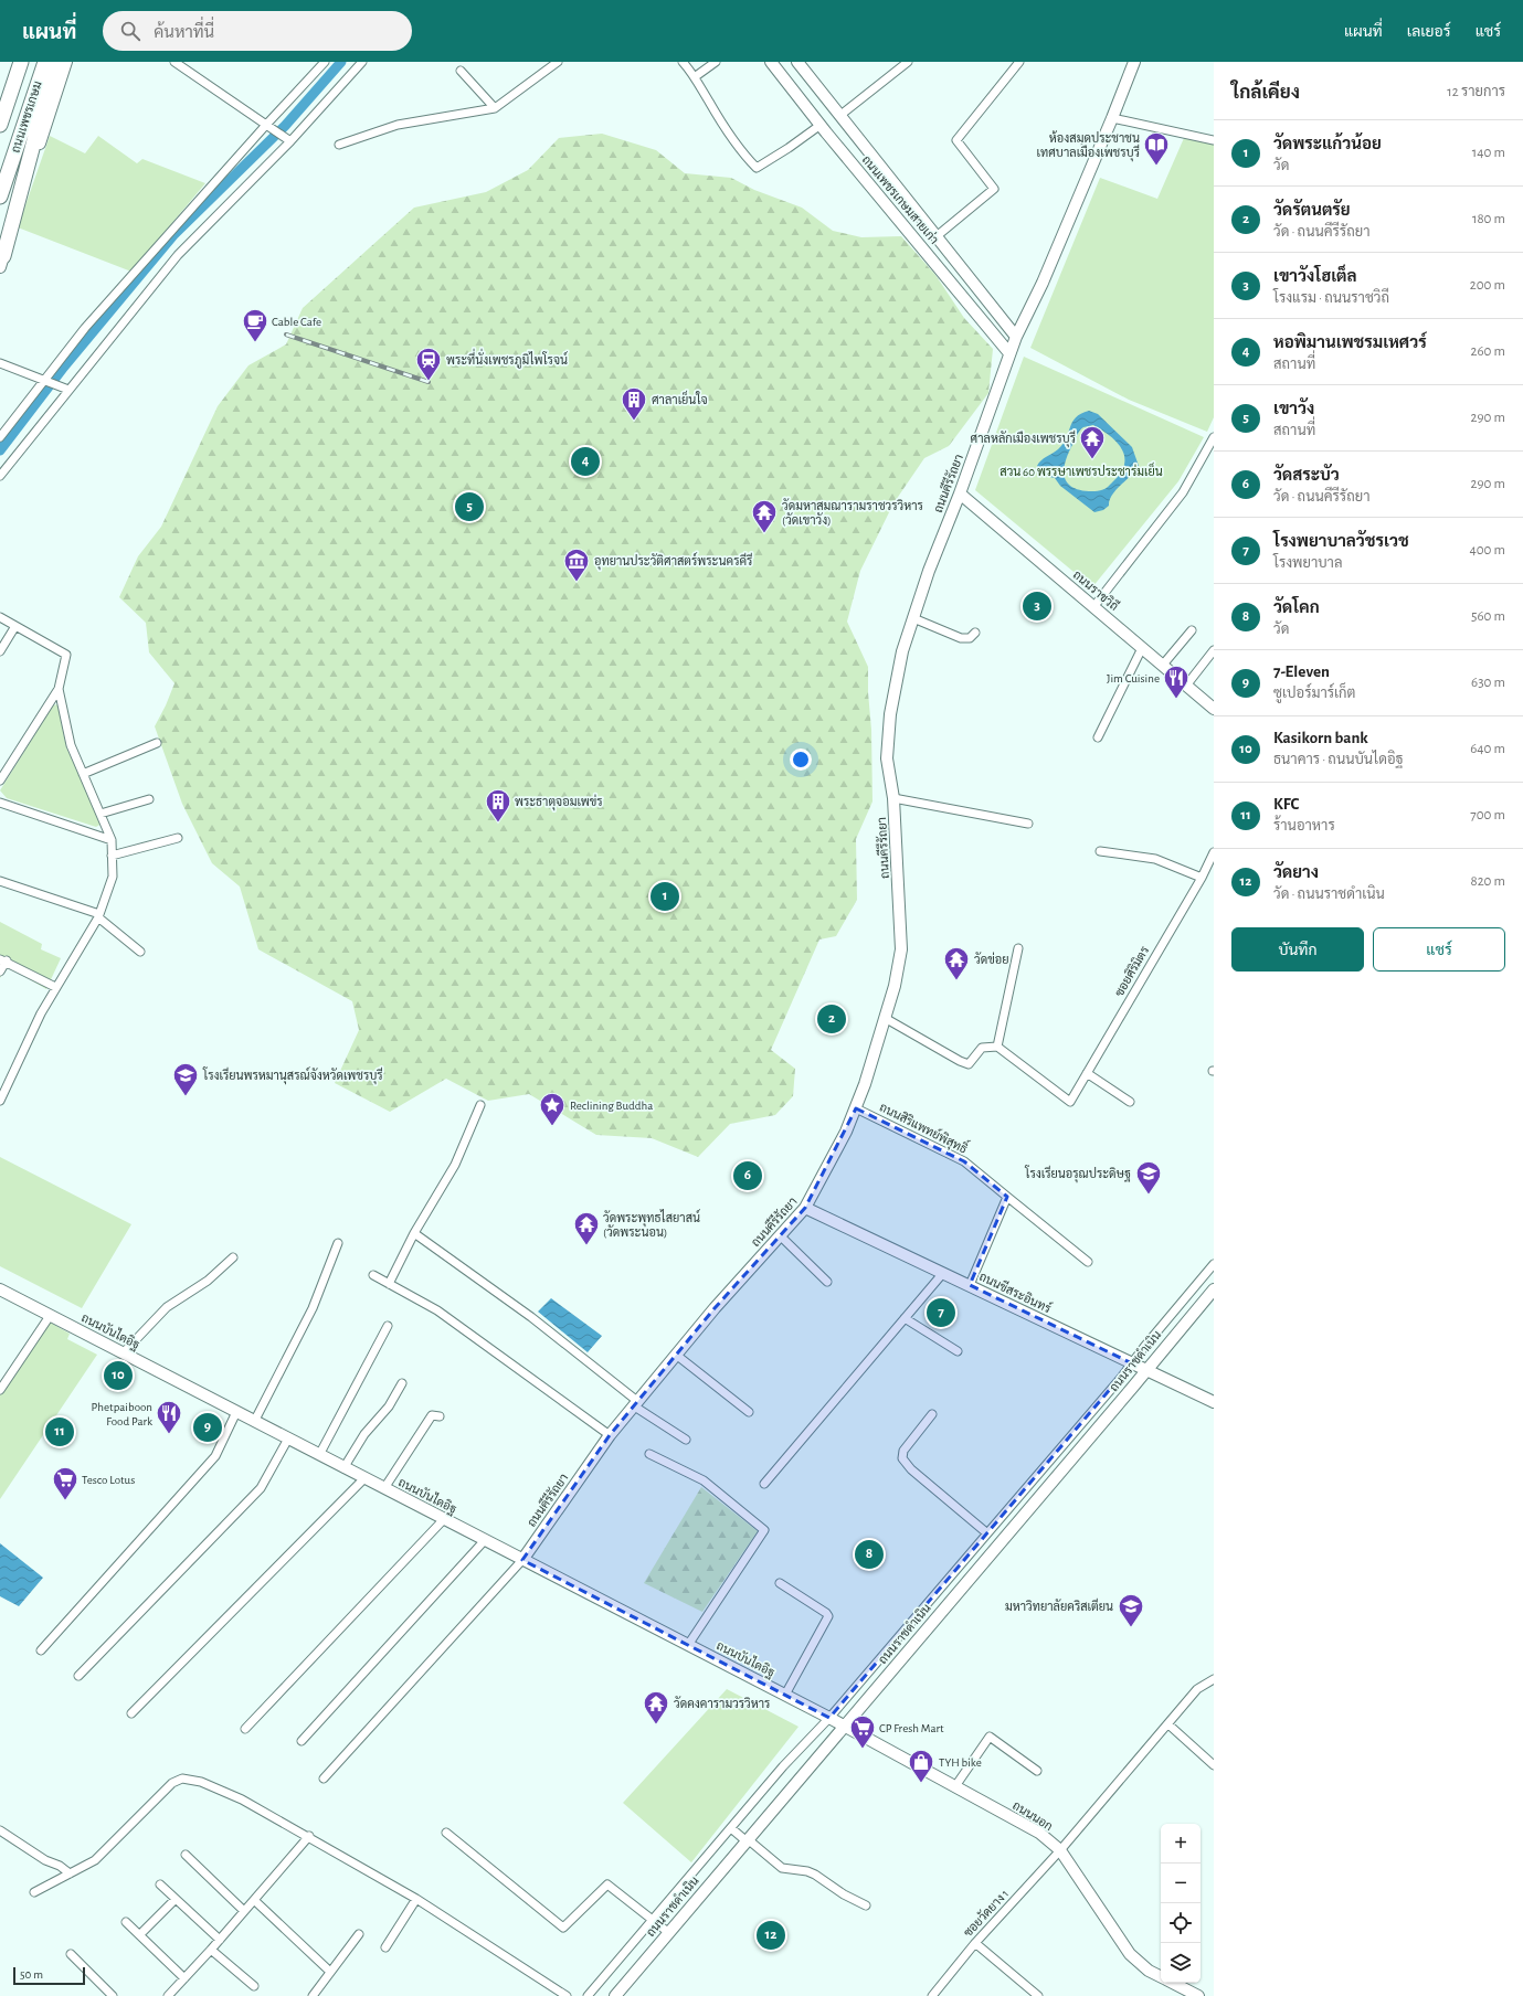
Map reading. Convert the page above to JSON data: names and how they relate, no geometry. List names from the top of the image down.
{
  "streets": {
    "highway": ["ถนนเพชรเกษม"],
    "main road": [
      "ถนนเพชรเกษมสายเก่า",
      "ถนนคีรีรัถยา",
      "ถนนราชวิถี",
      "ถนนขีสระอินทร์",
      "ถนนบันไดอิฐ",
      "ถนนราชดำเนิน",
      "ถนนนอก"
    ],
    "street": ["ซอยศิริมิตร", "ถนนสิริแพทย์พิสุทธิ์", "ซอยวัดยาง 1"]
  },
  "crossings": [
    ["ถนนเพชรเกษมสายเก่า", "ถนนคีรีรัถยา"],
    ["ถนนคีรีรัถยา", "ถนนราชวิถี"],
    ["ถนนคีรีรัถยา", "ถนนสิริแพทย์พิสุทธิ์"],
    ["ถนนคีรีรัถยา", "ถนนขีสระอินทร์"],
    ["ถนนคีรีรัถยา", "ถนนบันไดอิฐ"],
    ["ถนนขีสระอินทร์", "ถนนราชดำเนิน"],
    ["ถนนบันไดอิฐ", "ถนนราชดำเนิน"],
    ["ถนนบันไดอิฐ", "ถนนนอก"],
    ["ถนนราชดำเนิน", "ถนนนอก"],
    ["ถนนนอก", "ซอยวัดยาง 1"]
  ],
  "parks": ["สวน 60 พรรษาเพชรประชาร่มเย็น"],
  "places": {
    "library": ["ห้องสมุดประชาชน เทศบาลเมืองเพชรบุรี"],
    "cafe": ["Cable Cafe"],
    "station": ["พระที่นั่งเพชรภูมิไพโรจน์"],
    "building": ["ศาลาเย็นใจ", "พระธาตุจอมเพข่ร"],
    "temple": [
      "ศาลหลักเมืองเพชรบุรี",
      "วัดมหาสมณารามราชวรวิหาร (วัดเขาวัง)",
      "วัดข่อย",
      "วัดพระพุทธไสยาสน์ (วัดพระนอน)",
      "วัดคงคารามวรวิหาร"
    ],
    "museum": ["อุทยานประวัติศาสตร์พระนครคีรี"],
    "restaurant": ["Jim Cuisine", "Phetpaiboon Food Park"],
    "school or university": ["โรงเรียนพรหมานุสรณ์จังหวัดเพชรบุรี", "โรงเรียนอรุณประดิษฐ", "มหาวิทยาลัยคริสเตียน"],
    "place": ["Reclining Buddha"],
    "supermarket": ["Tesco Lotus", "CP Fresh Mart"],
    "shop": ["TYH bike"]
  },
  "scale_bar": "50 m",
  "page": {
    "header": "แผนที่",
    "search": "ค้นหาที่นี่",
    "nav": ["แผนที่", "เลเยอร์", "แชร์"],
    "heading": ["ใกล้เคียง", "12 รายการ"],
    "list": [
      {
        "mark": "1",
        "name": "วัดพระแก้วน้อย",
        "note": "วัด",
        "value": "140 m"
      },
      {
        "mark": "2",
        "name": "วัดรัตนตรัย",
        "note": "วัด · ถนนคีรีรัถยา",
        "value": "180 m"
      },
      {
        "mark": "3",
        "name": "เขาวังโฮเต็ล",
        "note": "โรงแรม · ถนนราชวิถี",
        "value": "200 m"
      },
      {
        "mark": "4",
        "name": "หอพิมานเพชรมเหศวร์",
        "note": "สถานที่",
        "value": "260 m"
      },
      {
        "mark": "5",
        "name": "เขาวัง",
        "note": "สถานที่",
        "value": "290 m"
      },
      {
        "mark": "6",
        "name": "วัดสระบัว",
        "note": "วัด · ถนนคีรีรัถยา",
        "value": "290 m"
      },
      {
        "mark": "7",
        "name": "โรงพยาบาลวัชรเวช",
        "note": "โรงพยาบาล",
        "value": "400 m"
      },
      {
        "mark": "8",
        "name": "วัดโคก",
        "note": "วัด",
        "value": "560 m"
      },
      {
        "mark": "9",
        "name": "7-Eleven",
        "note": "ซูเปอร์มาร์เก็ต",
        "value": "630 m"
      },
      {
        "mark": "10",
        "name": "Kasikorn bank",
        "note": "ธนาคาร · ถนนบันไดอิฐ",
        "value": "640 m"
      },
      {
        "mark": "11",
        "name": "KFC",
        "note": "ร้านอาหาร",
        "value": "700 m"
      },
      {
        "mark": "12",
        "name": "วัดยาง",
        "note": "วัด · ถนนราชดำเนิน",
        "value": "820 m"
      }
    ],
    "pins": [
      "4",
      "5",
      "3",
      "1",
      "2",
      "6",
      "7",
      "10",
      "9",
      "11",
      "8",
      "12"
    ],
    "buttons": ["บันทึก", "แชร์"],
    "map_buttons": ["+", "−"],
    "scale": "50 m"
  }
}
